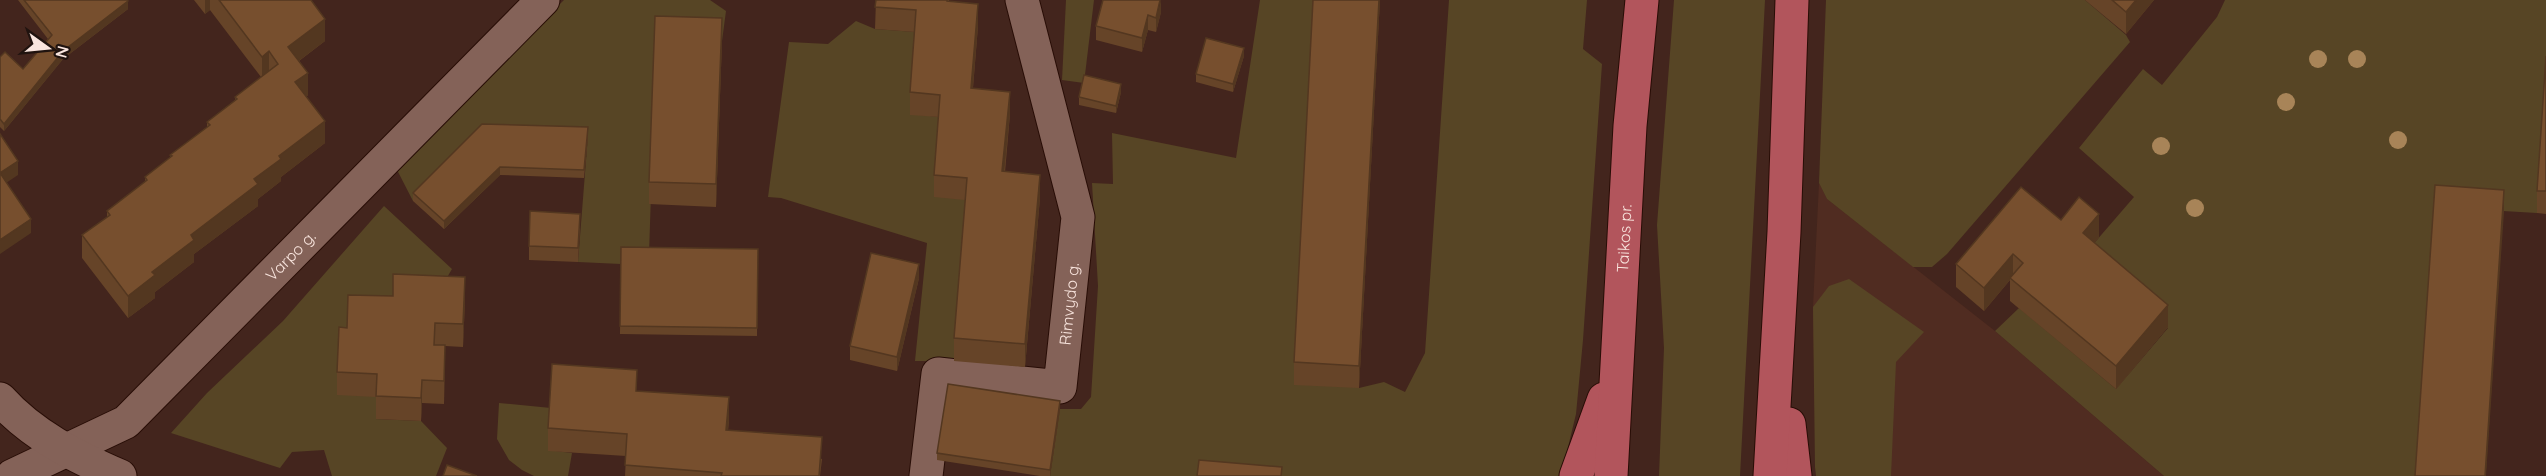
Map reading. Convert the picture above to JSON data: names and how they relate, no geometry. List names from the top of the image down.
{
  "streets": {
    "main road": ["Taikos pr."],
    "street": ["Varpo g.", "Rimvydo g."]
  },
  "north": "right"
}
